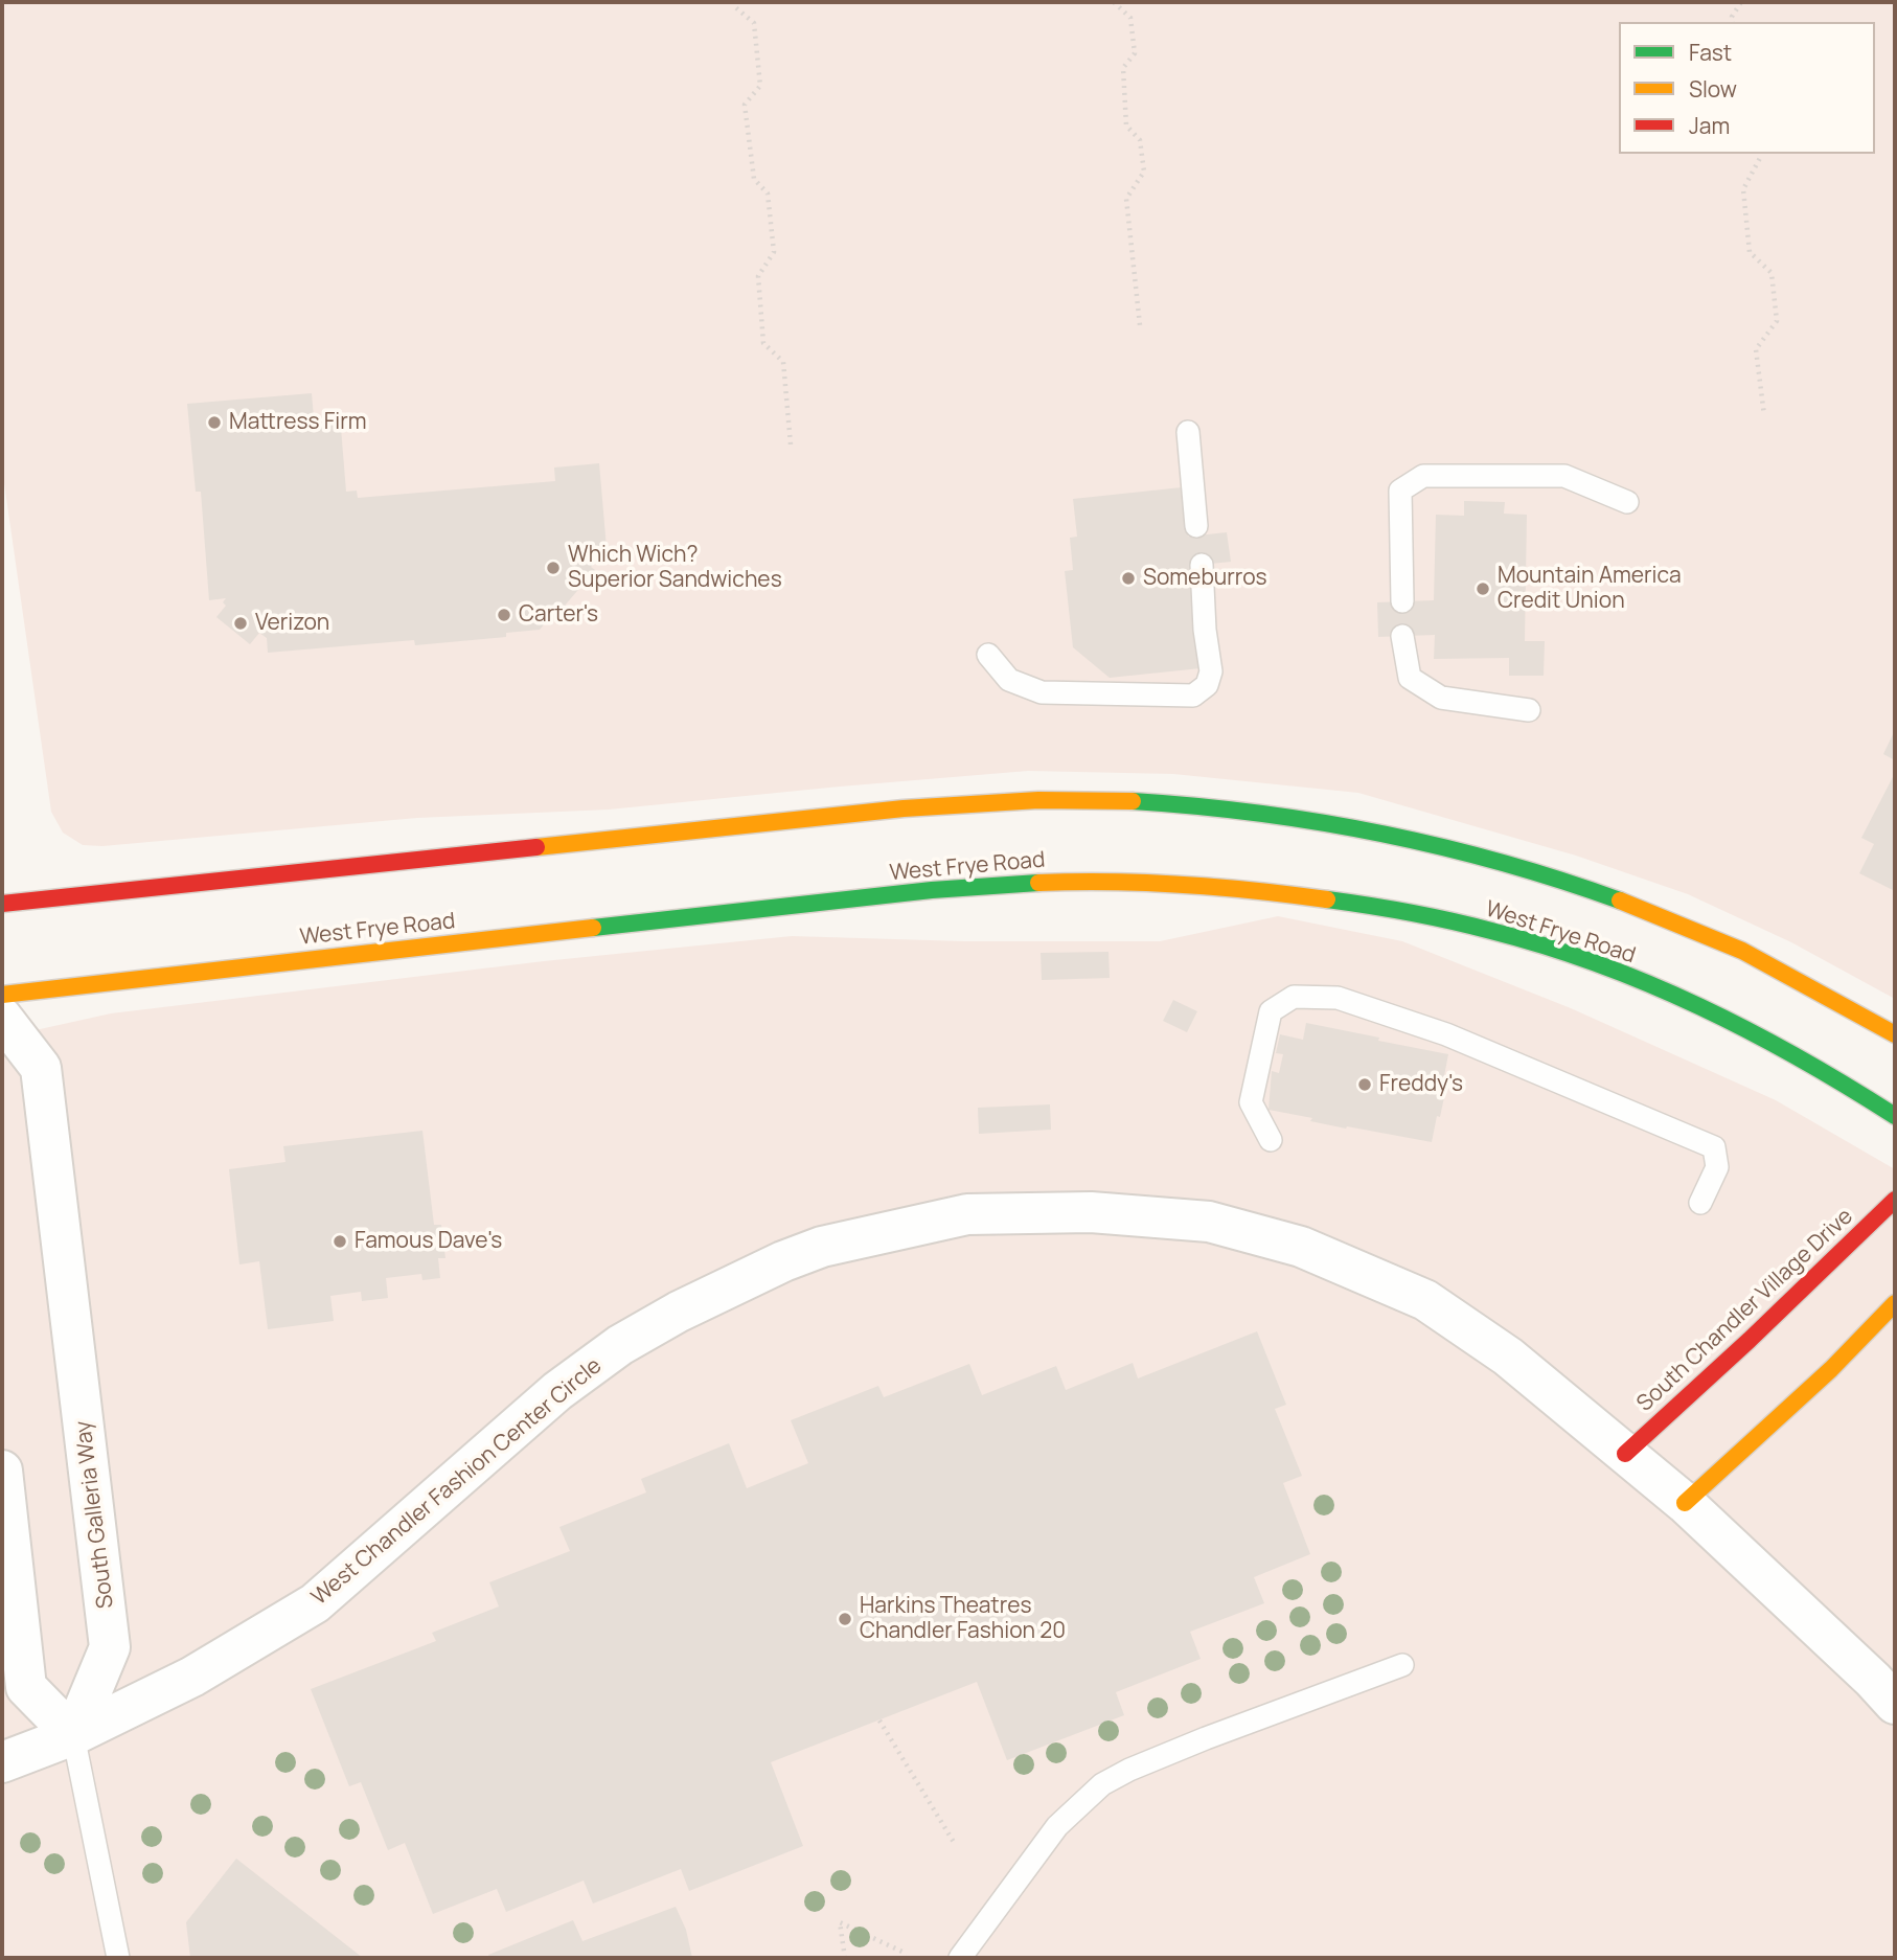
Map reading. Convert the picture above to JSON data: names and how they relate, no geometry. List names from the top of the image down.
{
  "streets": {
    "street": [
      "West Frye Road",
      "South Chandler Village Drive",
      "West Chandler Fashion Center Circle",
      "South Galleria Way"
    ]
  },
  "crossings": [
    ["South Chandler Village Drive", "West Chandler Fashion Center Circle"],
    ["West Chandler Fashion Center Circle", "South Galleria Way"]
  ],
  "places": [
    "Mattress Firm",
    "Which Wich? Superior Sandwiches",
    "Someburros",
    "Mountain America Credit Union",
    "Carter's",
    "Verizon",
    "Freddy's",
    "Famous Dave's",
    "Harkins Theatres Chandler Fashion 20"
  ],
  "legend": ["Fast", "Slow", "Jam"]
}
